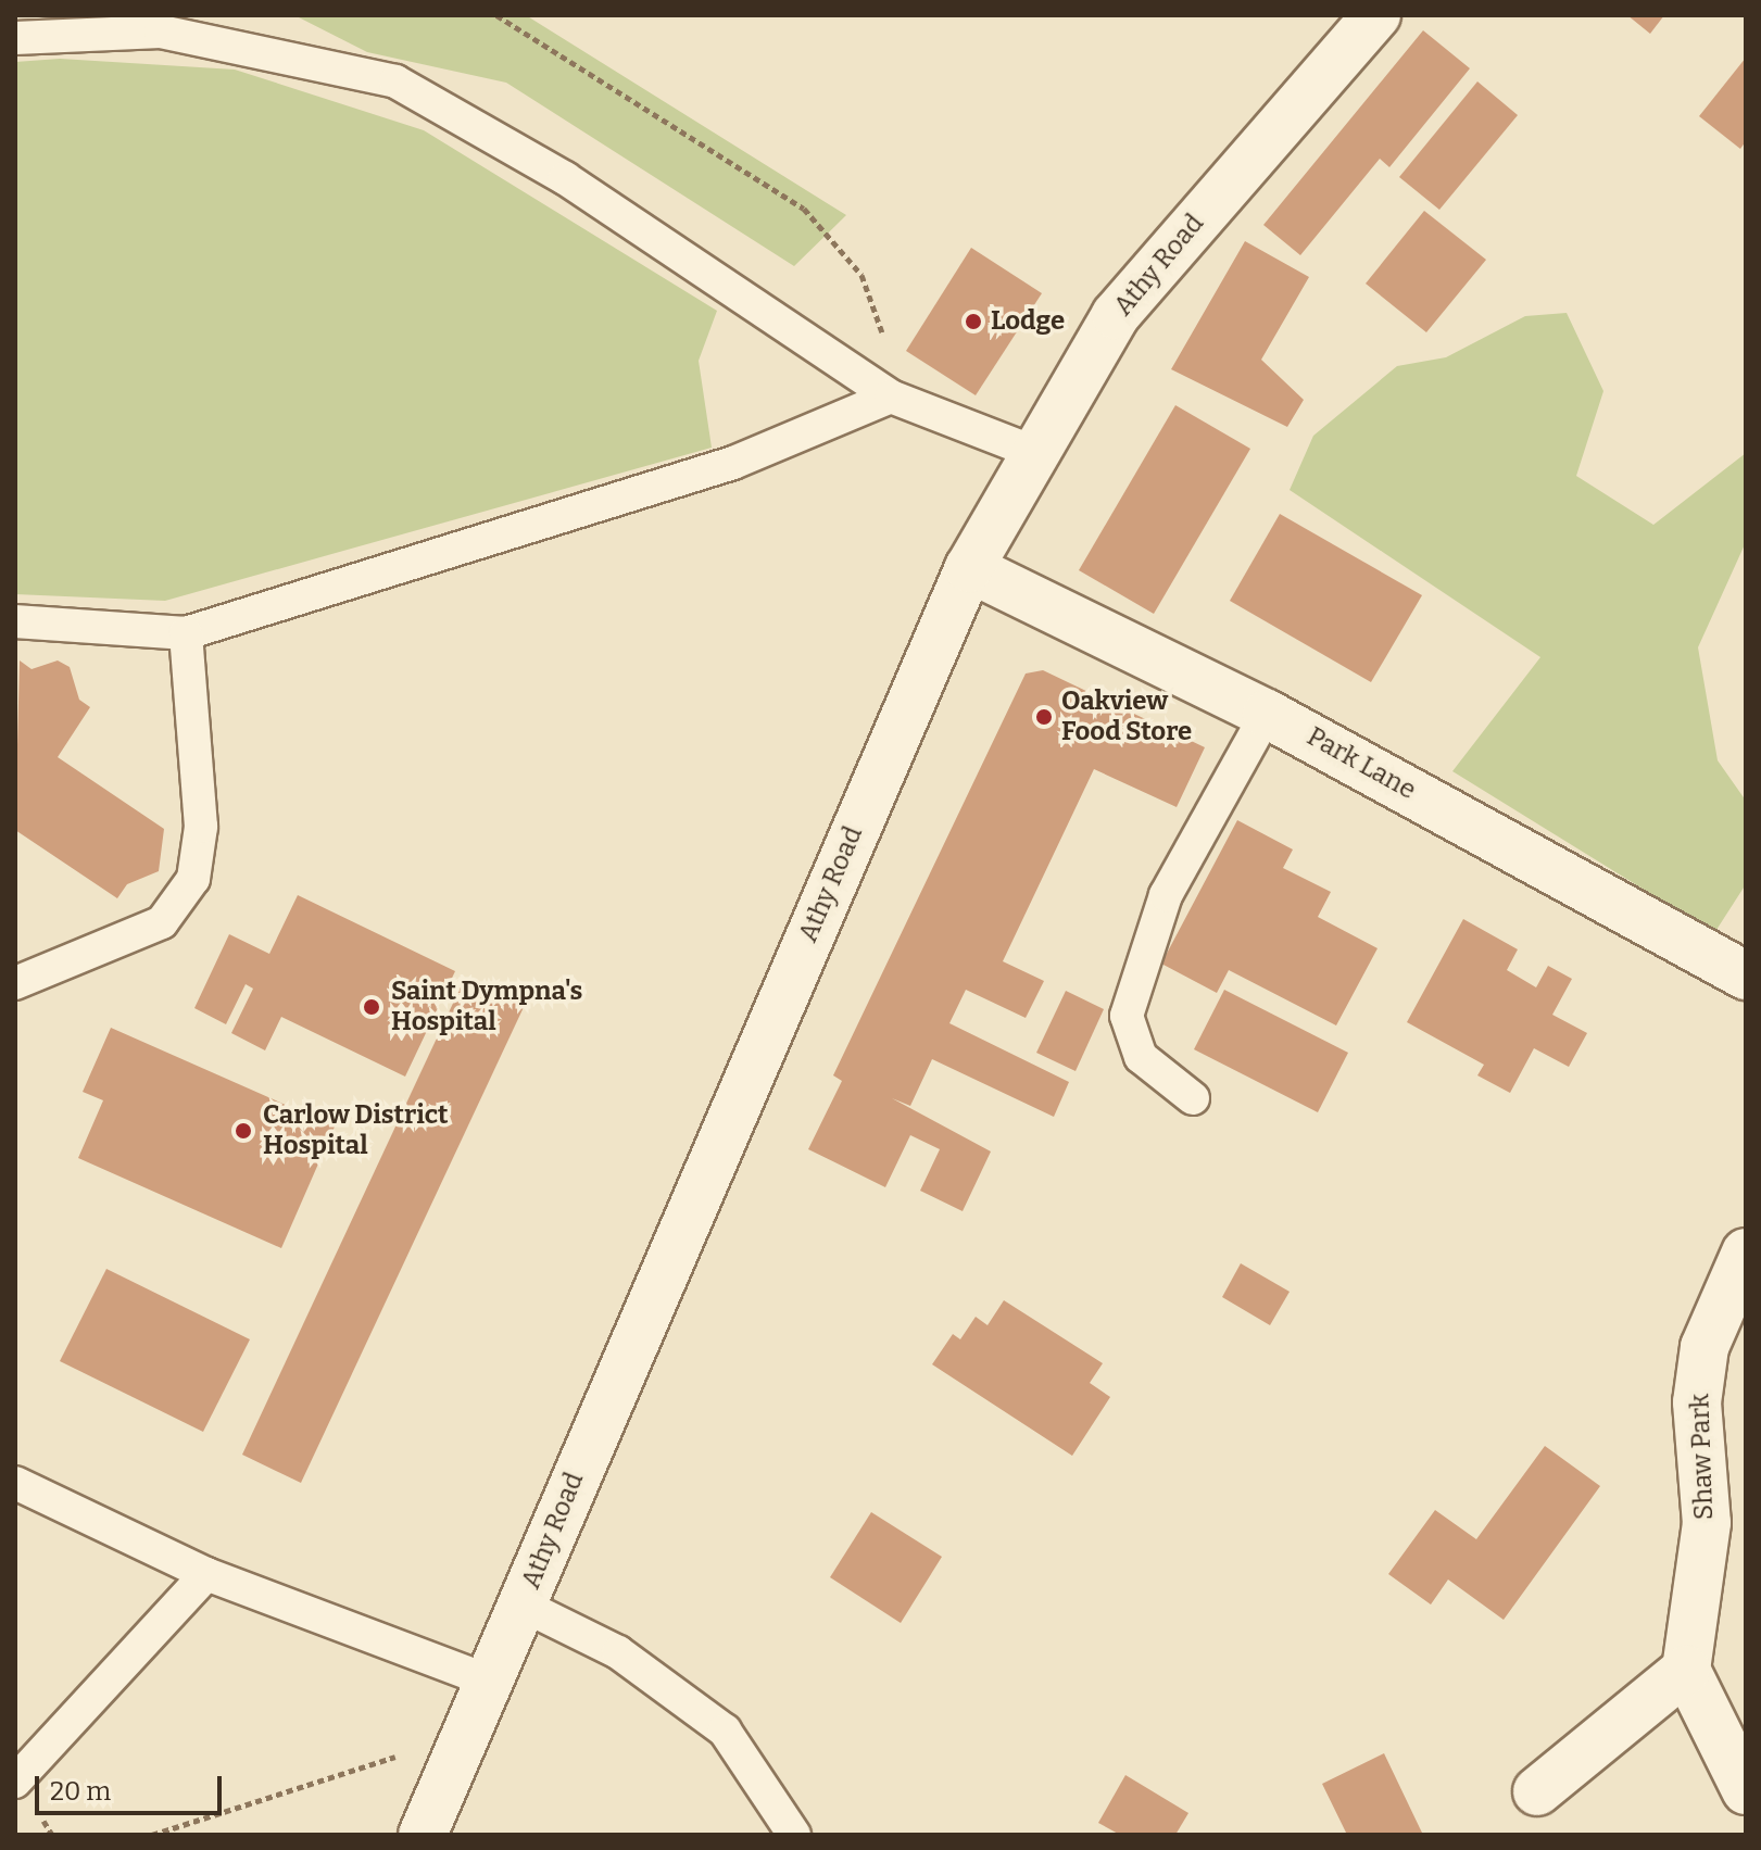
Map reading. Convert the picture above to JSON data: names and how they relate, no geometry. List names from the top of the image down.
{
  "streets": {
    "main road": ["Athy Road", "Park Lane", "Shaw Park"]
  },
  "crossings": [
    ["Athy Road", "Park Lane"]
  ],
  "places": [
    "Lodge",
    "Oakview Food Store",
    "Saint Dympna's Hospital",
    "Carlow District Hospital"
  ],
  "scale_bar": "20 m"
}
